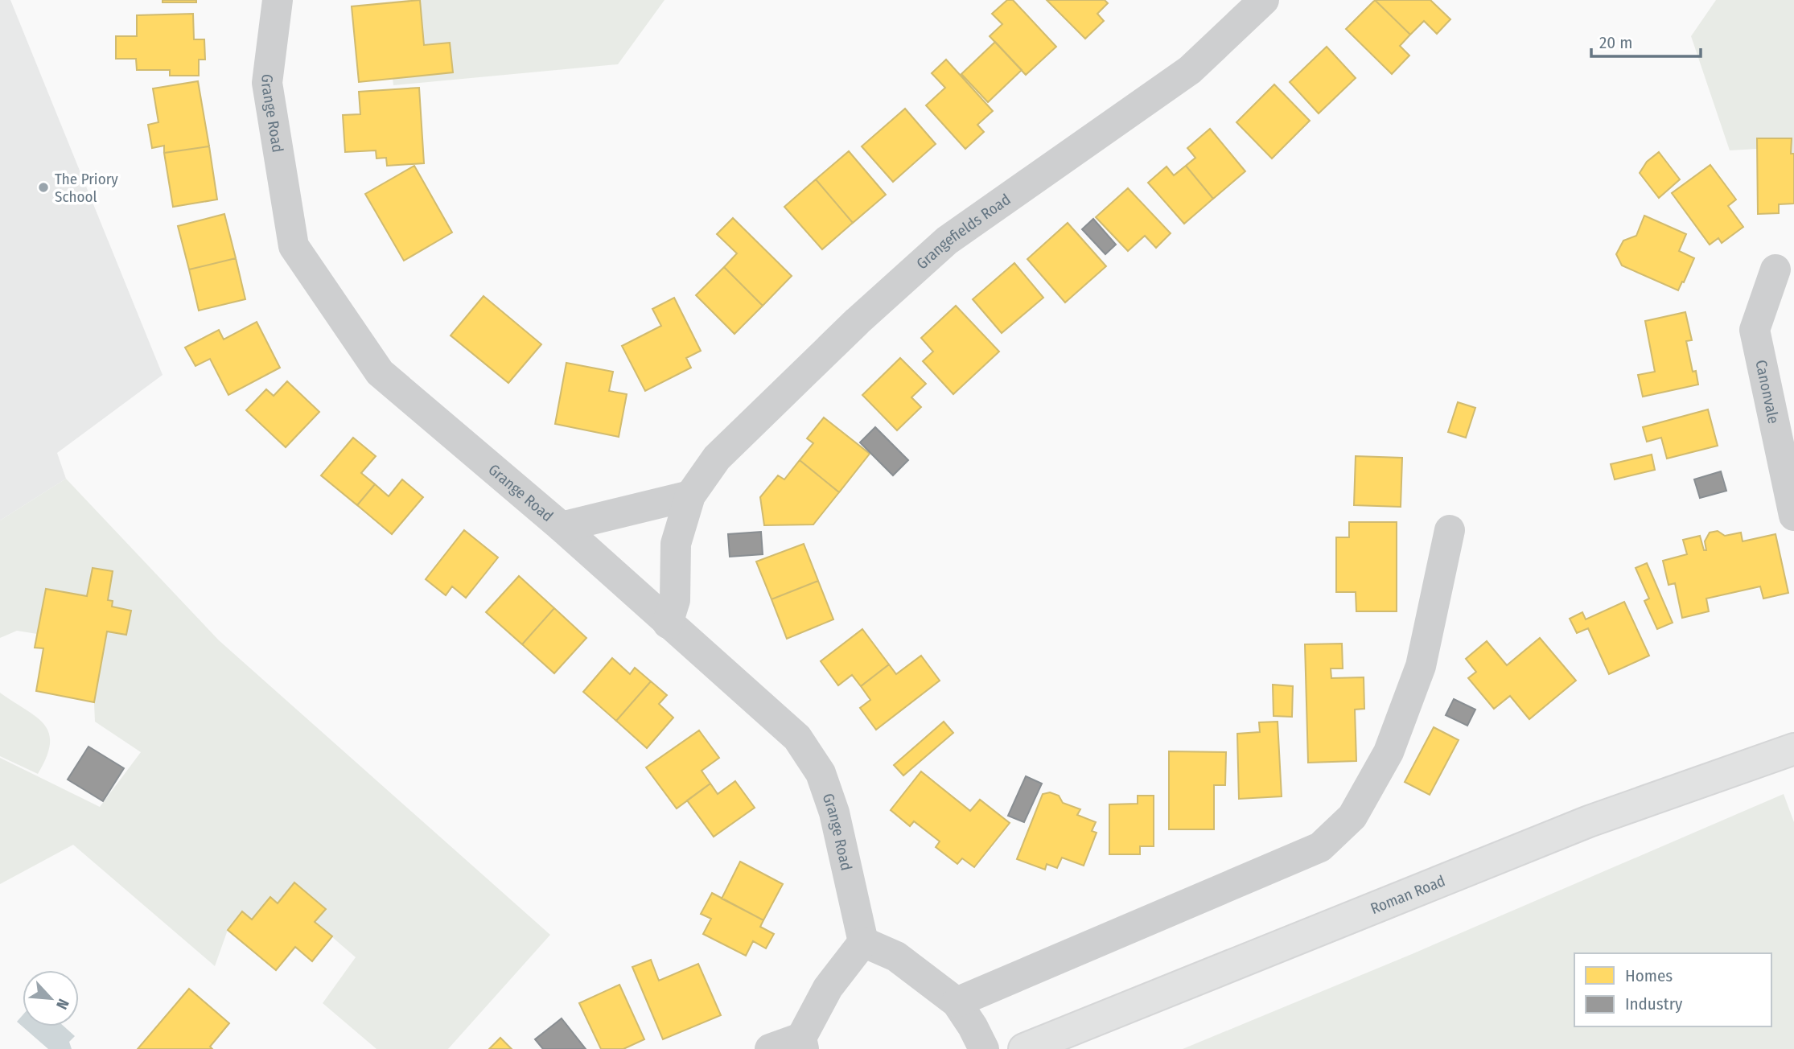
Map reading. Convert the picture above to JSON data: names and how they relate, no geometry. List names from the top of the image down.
{
  "streets": {
    "main road": ["Roman Road"],
    "street": ["Grange Road", "Grangefields Road", "Canonvale"]
  },
  "crossings": [
    ["Grange Road", "Grangefields Road"]
  ],
  "places": ["The Priory School"],
  "legend": ["Homes", "Industry"],
  "scale_bar": "20 m",
  "north": "bottom right"
}
